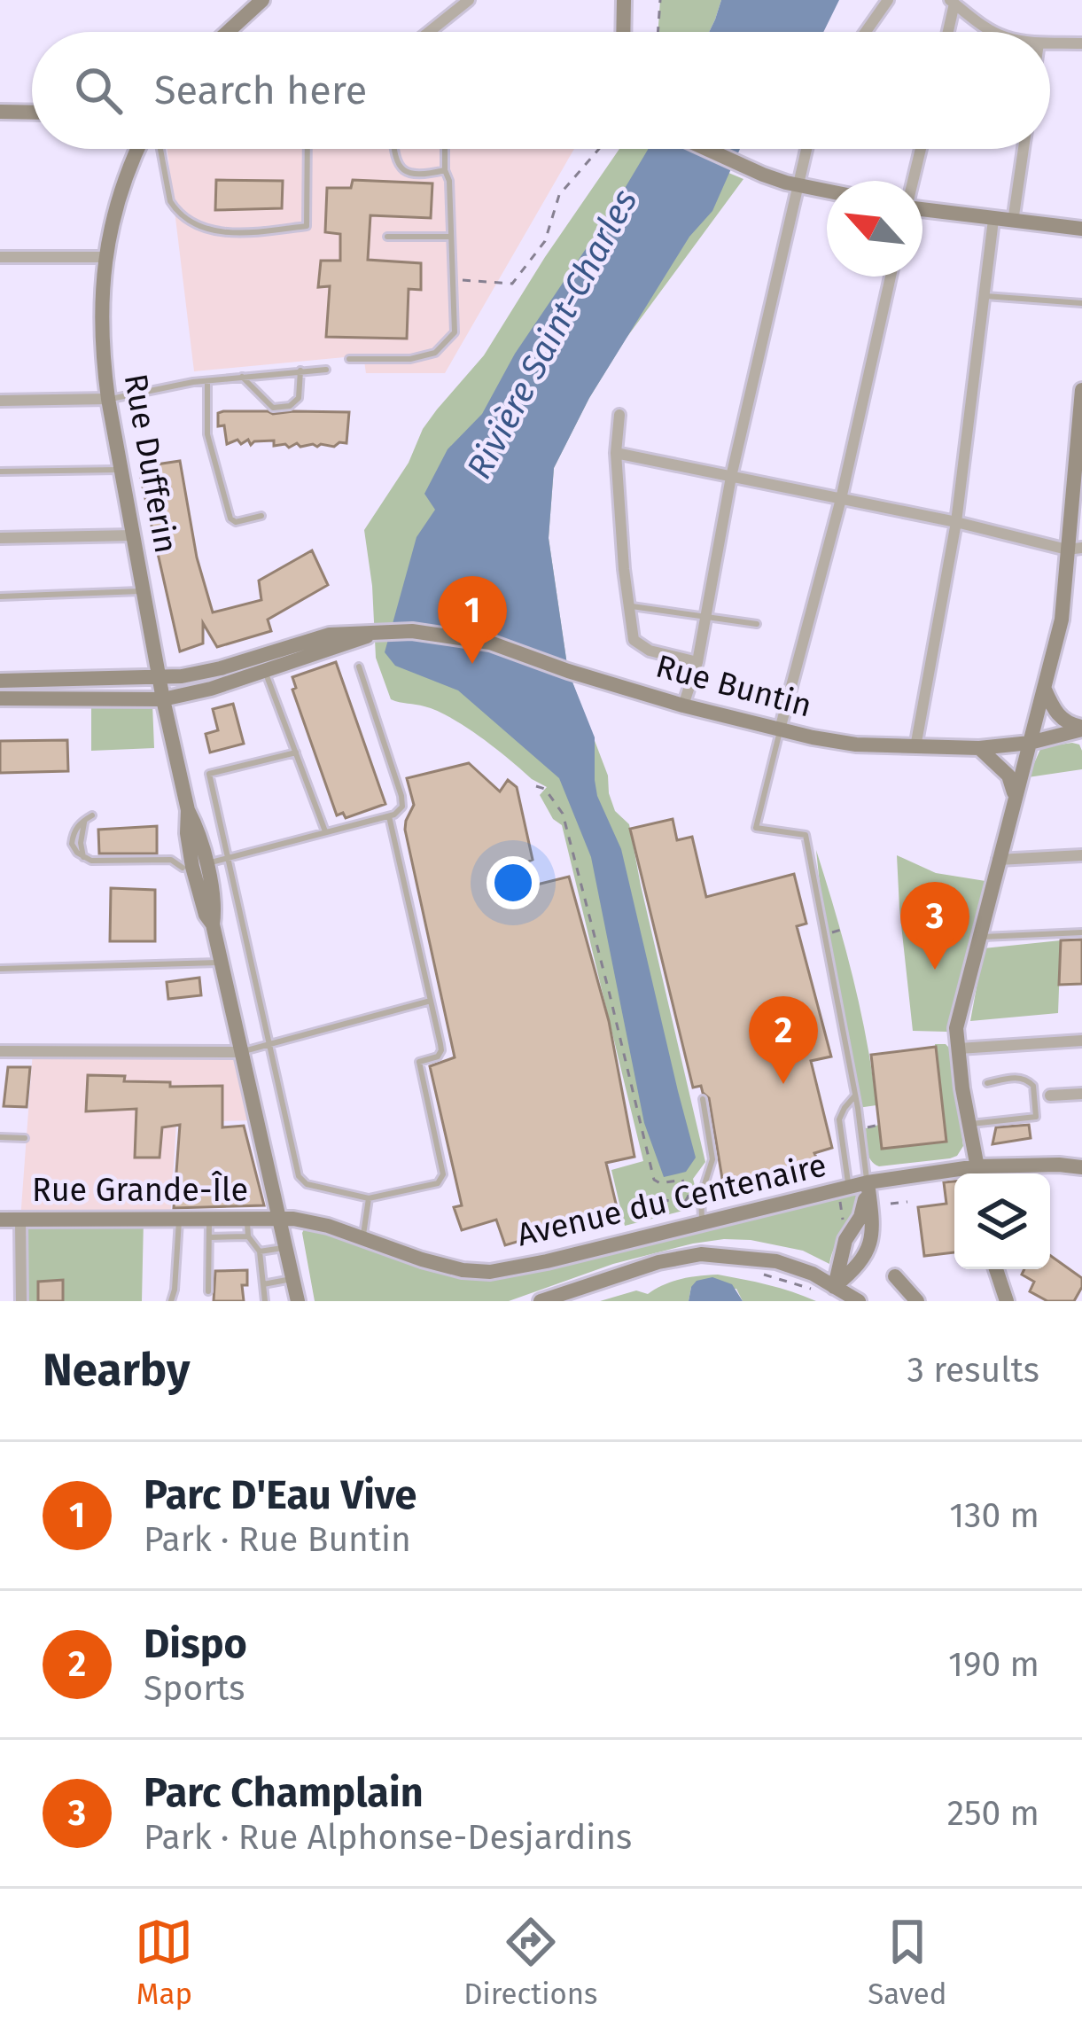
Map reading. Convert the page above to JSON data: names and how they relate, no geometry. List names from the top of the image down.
{
  "streets": {
    "street": [
      "Rue Dufferin",
      "Rue Buntin",
      "Rue Grande-Île",
      "Avenue du Centenaire"
    ]
  },
  "crossings": [
    ["Rue Dufferin", "Rue Buntin"],
    ["Rue Dufferin", "Rue Grande-Île"],
    ["Rue Dufferin", "Avenue du Centenaire"],
    ["Rue Grande-Île", "Avenue du Centenaire"]
  ],
  "water": ["Rivière Saint-Charles"],
  "north": "top left",
  "page": {
    "search": "Search here",
    "pins": ["1", "3", "2"],
    "heading": ["Nearby", "3 results"],
    "list": [
      {
        "mark": "1",
        "name": "Parc D'Eau Vive",
        "note": "Park · Rue Buntin",
        "value": "130 m"
      },
      {
        "mark": "2",
        "name": "Dispo",
        "note": "Sports",
        "value": "190 m"
      },
      {
        "mark": "3",
        "name": "Parc Champlain",
        "note": "Park · Rue Alphonse-Desjardins",
        "value": "250 m"
      }
    ],
    "nav": ["Map", "Directions", "Saved"]
  }
}
